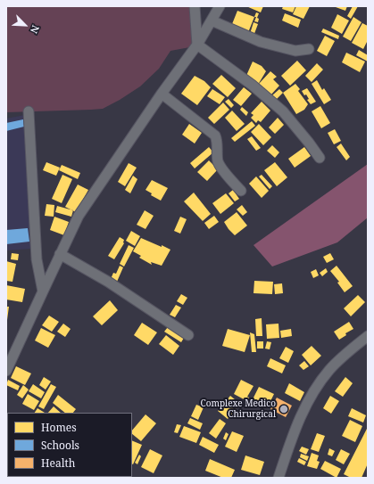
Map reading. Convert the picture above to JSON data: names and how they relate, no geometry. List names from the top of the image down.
{
  "places": ["Complexe Medico Chirurgical"],
  "legend": ["Homes", "Schools", "Health"],
  "north": "bottom right"
}
